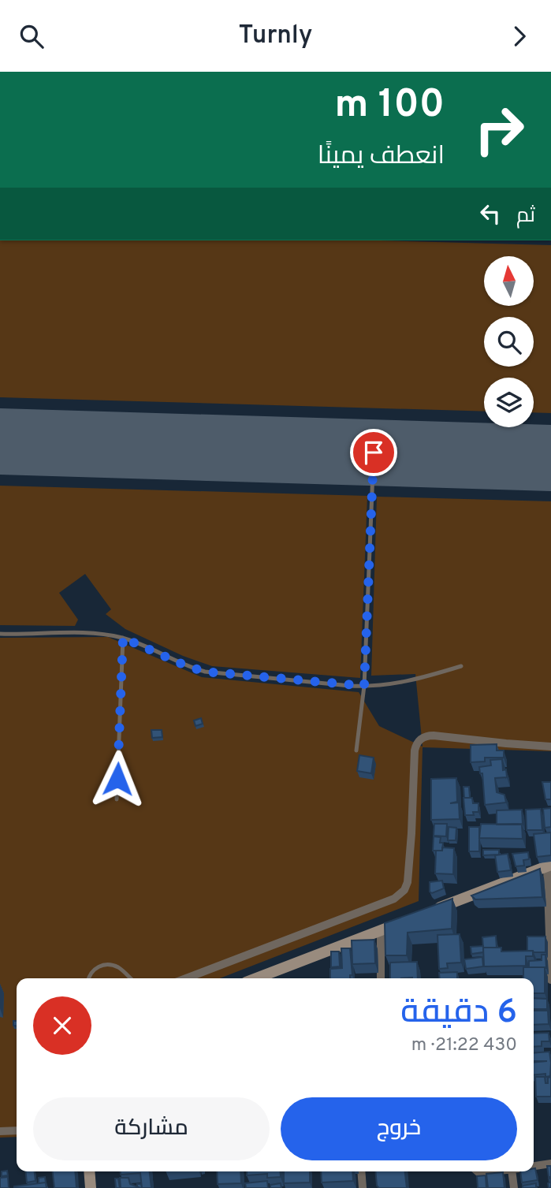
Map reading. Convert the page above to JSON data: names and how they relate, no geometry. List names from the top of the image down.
{
  "north": "top",
  "page": {
    "header": "Turnly",
    "turn": ["100 m", "انعطف يمينًا"],
    "then": "ثم",
    "heading": ["6 دقيقة", "430 m · 21:22"],
    "buttons": ["خروج", "مشاركة"]
  }
}
